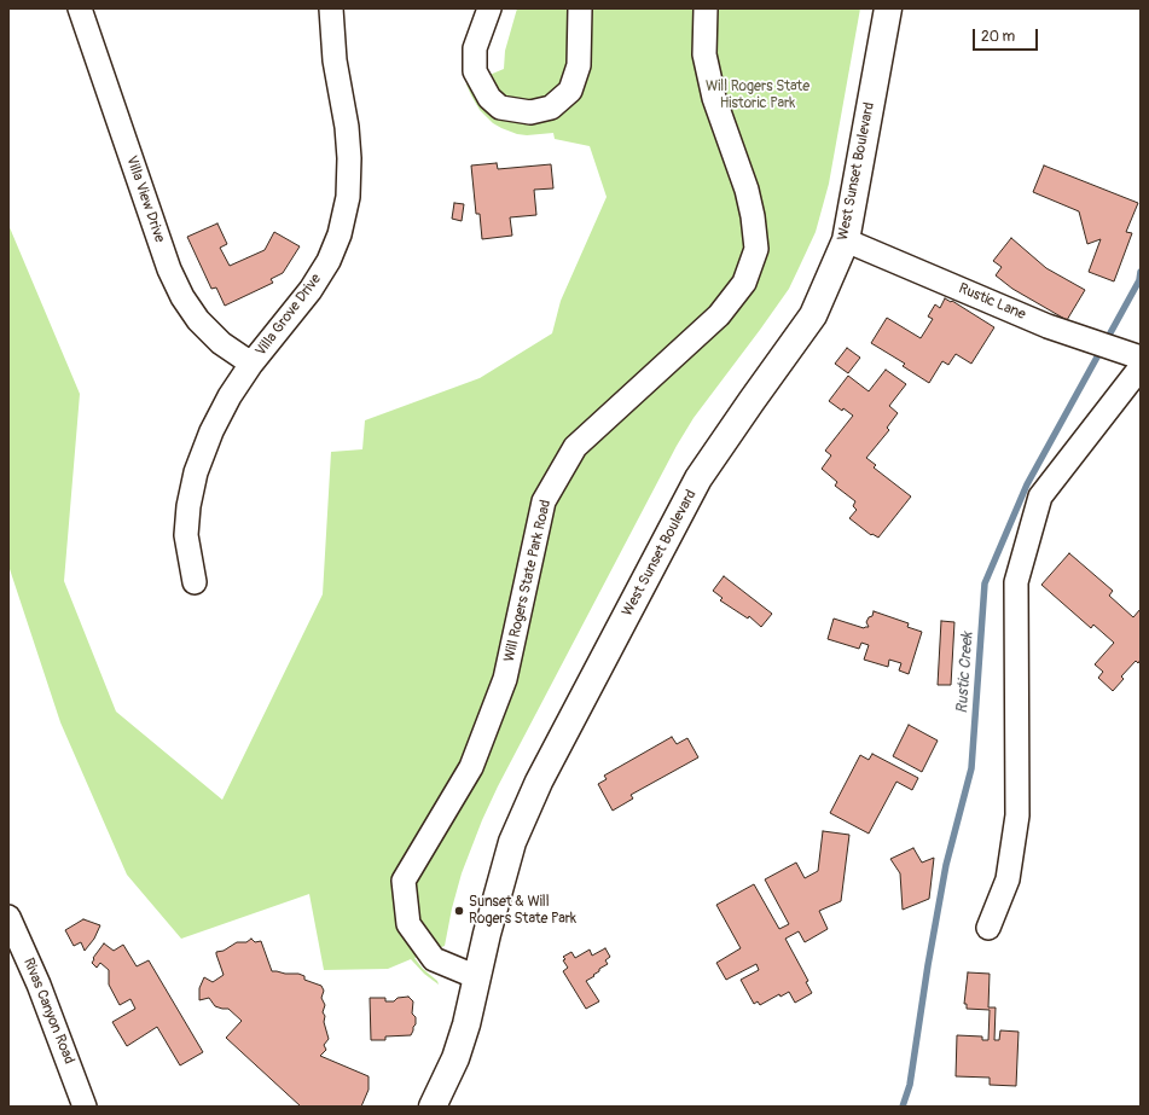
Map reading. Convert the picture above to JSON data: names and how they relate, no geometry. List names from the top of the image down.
{
  "streets": {
    "main road": ["West Sunset Boulevard"],
    "street": [
      "Villa View Drive",
      "Rustic Lane",
      "Villa Grove Drive",
      "Will Rogers State Park Road",
      "Rivas Canyon Road"
    ]
  },
  "crossings": [
    ["West Sunset Boulevard", "Rustic Lane"],
    ["West Sunset Boulevard", "Will Rogers State Park Road"],
    ["Villa View Drive", "Villa Grove Drive"]
  ],
  "water": ["Rustic Creek"],
  "parks": ["Will Rogers State Historic Park"],
  "places": ["Sunset & Will Rogers State Park"],
  "scale_bar": "20 m"
}
